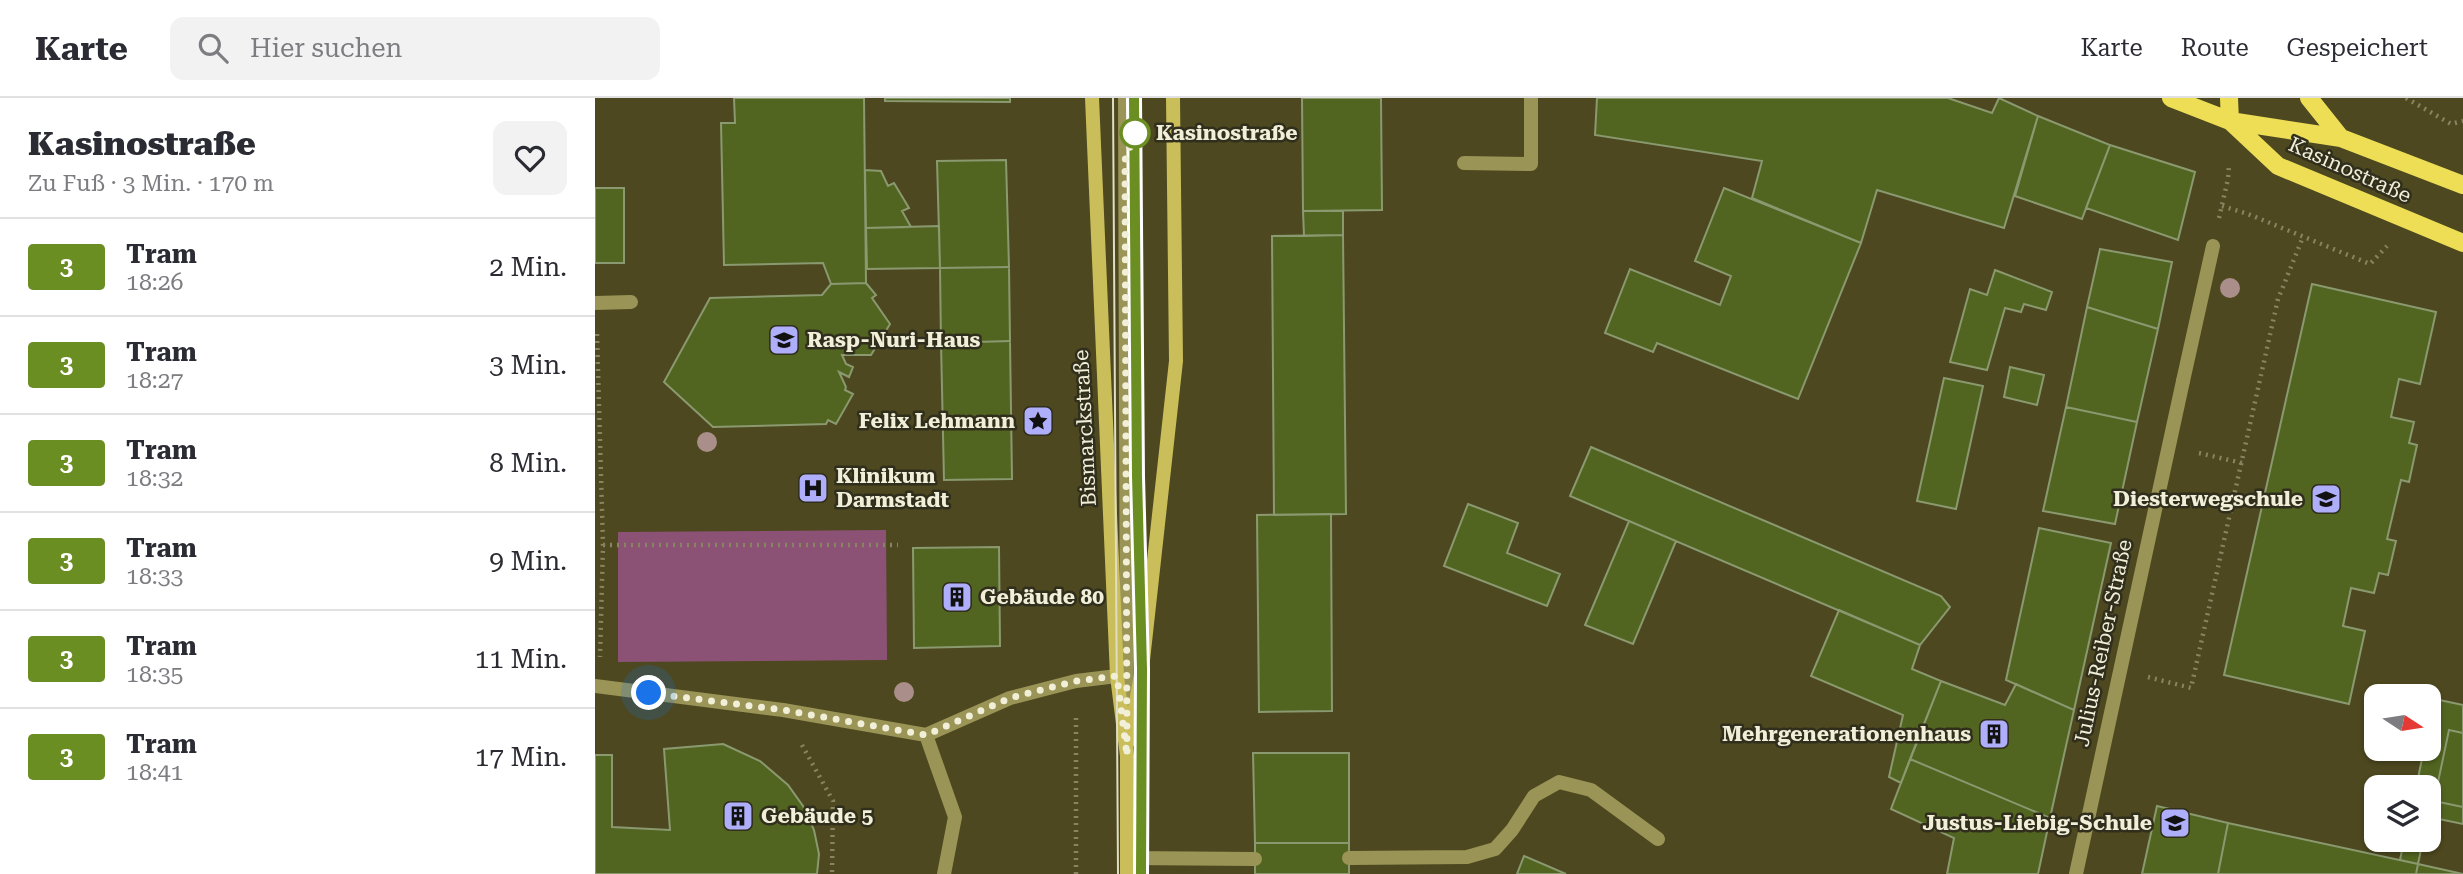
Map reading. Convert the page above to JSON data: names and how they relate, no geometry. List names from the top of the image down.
{
  "streets": {
    "main road": ["Kasinostraße", "Bismarckstraße"],
    "street": ["Julius-Reiber-Straße"]
  },
  "places": {
    "other": ["Kasinostraße"],
    "school or university": ["Rasp-Nuri-Haus", "Diesterwegschule", "Justus-Liebig-Schule"],
    "place": ["Felix Lehmann"],
    "hospital": ["Klinikum Darmstadt"],
    "building": ["Gebäude 80", "Mehrgenerationenhaus", "Gebäude 5"]
  },
  "lines": ["tram line 3"],
  "north": "right",
  "page": {
    "header": "Karte",
    "search": "Hier suchen",
    "nav": ["Karte", "Route", "Gespeichert"],
    "heading": ["Kasinostraße", "Zu Fuß · 3 Min. · 170 m"],
    "list": [
      {
        "mark": "3",
        "name": "Tram",
        "note": "18:26",
        "value": "2 Min."
      },
      {
        "mark": "3",
        "name": "Tram",
        "note": "18:27",
        "value": "3 Min."
      },
      {
        "mark": "3",
        "name": "Tram",
        "note": "18:32",
        "value": "8 Min."
      },
      {
        "mark": "3",
        "name": "Tram",
        "note": "18:33",
        "value": "9 Min."
      },
      {
        "mark": "3",
        "name": "Tram",
        "note": "18:35",
        "value": "11 Min."
      },
      {
        "mark": "3",
        "name": "Tram",
        "note": "18:41",
        "value": "17 Min."
      }
    ]
  }
}
